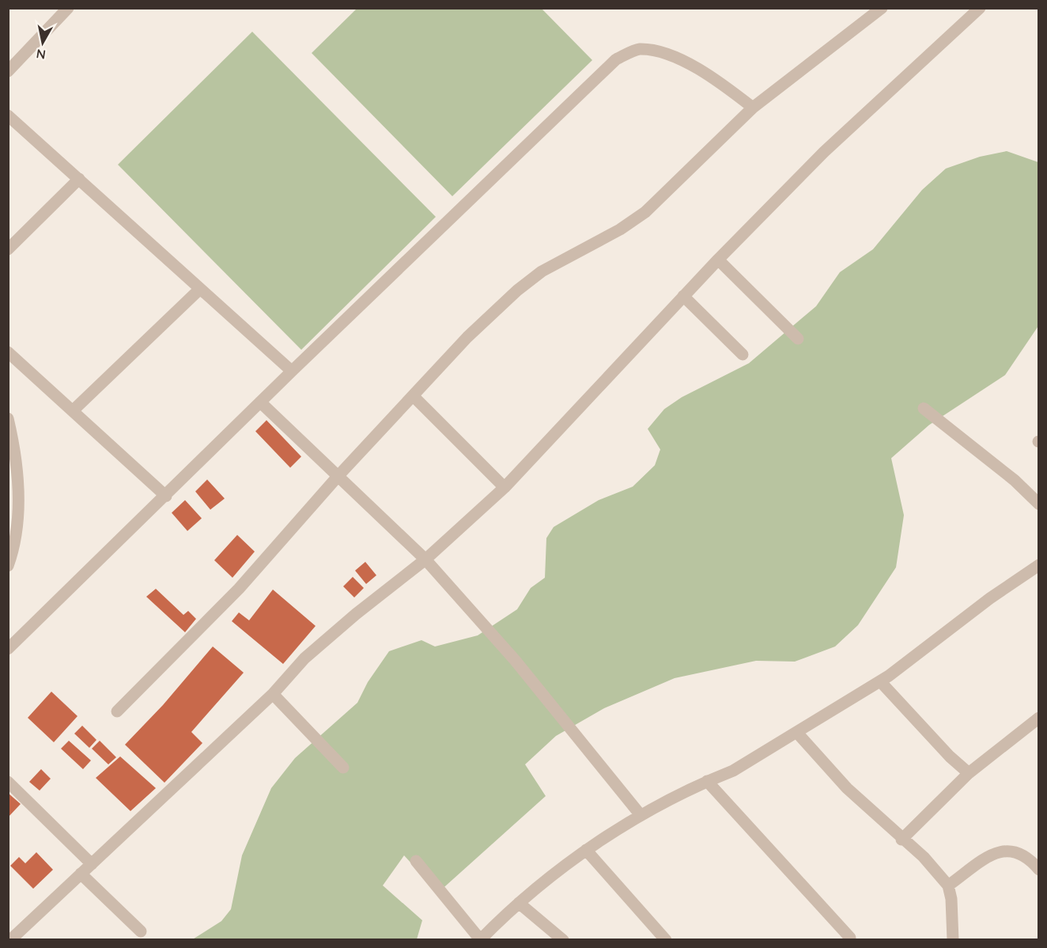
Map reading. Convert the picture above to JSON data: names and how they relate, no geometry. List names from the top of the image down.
{
  "north": "bottom"
}
